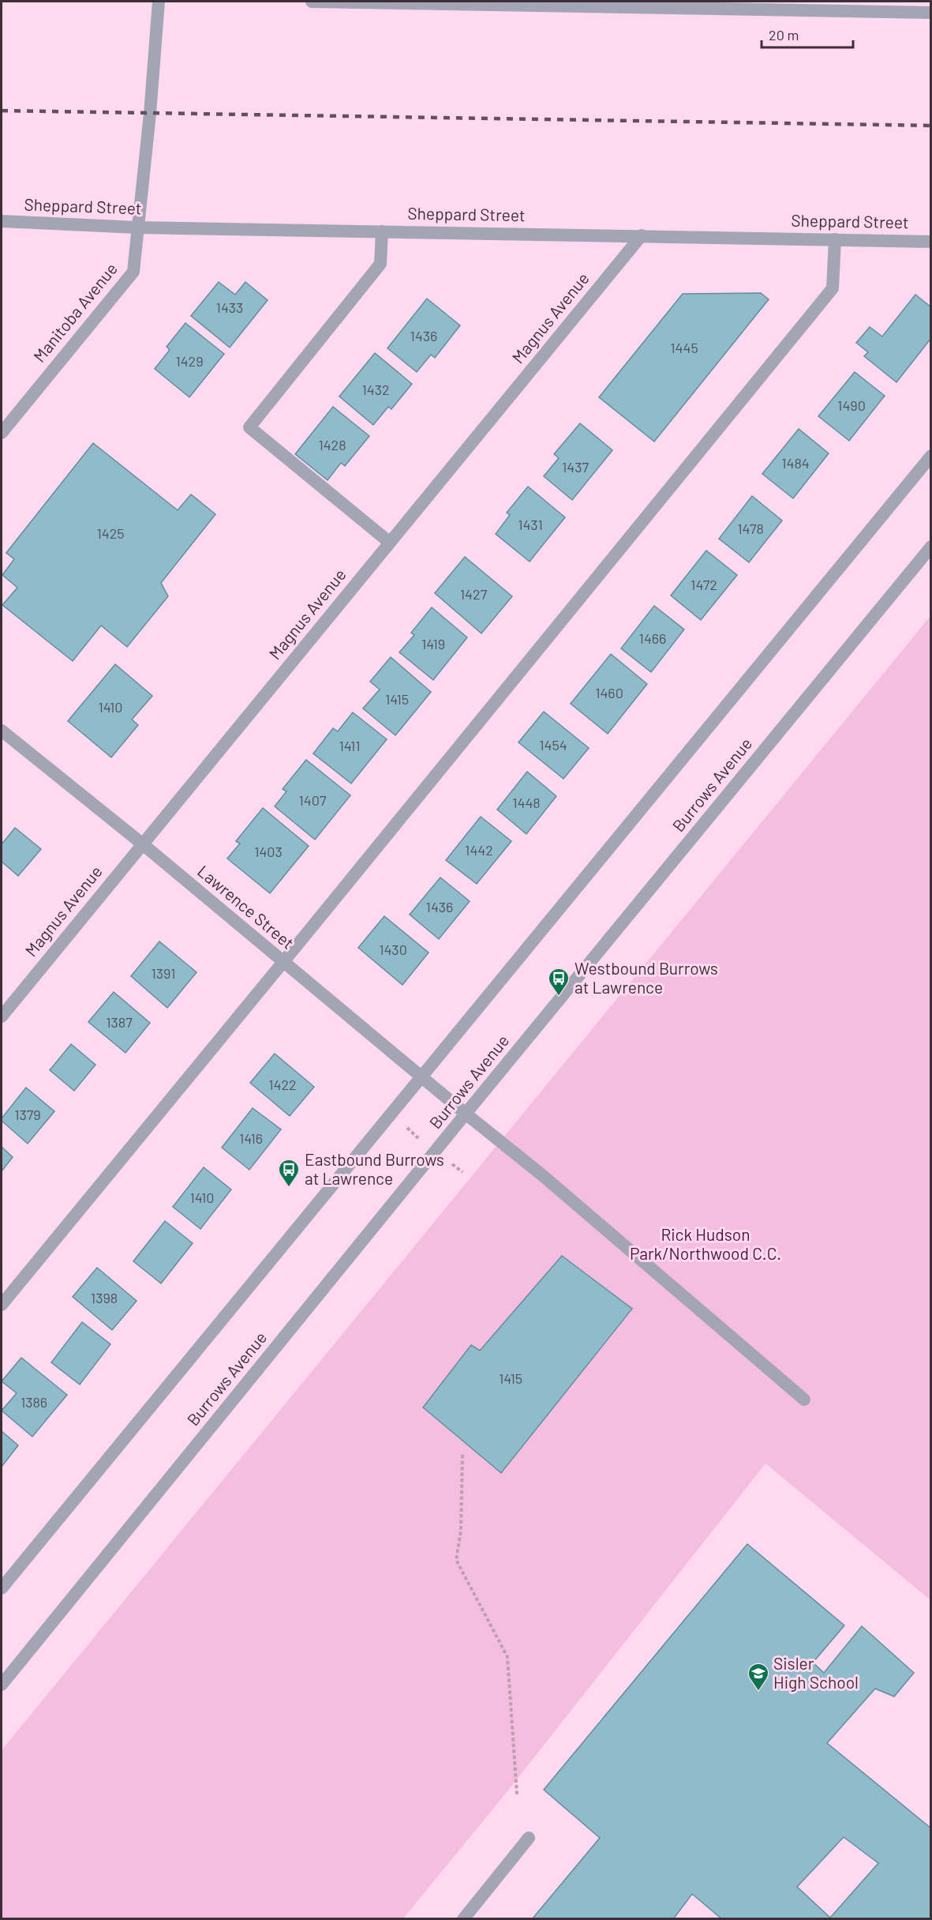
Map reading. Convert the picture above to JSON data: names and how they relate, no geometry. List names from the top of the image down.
{
  "streets": {
    "street": [
      "Sheppard Street",
      "Manitoba Avenue",
      "Magnus Avenue",
      "Burrows Avenue",
      "Lawrence Street"
    ]
  },
  "crossings": [
    ["Sheppard Street", "Manitoba Avenue"],
    ["Sheppard Street", "Magnus Avenue"],
    ["Magnus Avenue", "Lawrence Street"],
    ["Burrows Avenue", "Lawrence Street"]
  ],
  "parks": ["Rick Hudson Park/Northwood C.C."],
  "places": {
    "bus stop": ["Westbound Burrows at Lawrence", "Eastbound Burrows at Lawrence"],
    "school or university": ["Sisler High School"]
  },
  "house_numbers": [
    "1433",
    "1436",
    "1445",
    "1429",
    "1432",
    "1490",
    "1428",
    "1484",
    "1437",
    "1431",
    "1478",
    "1425",
    "1472",
    "1427",
    "1466",
    "1419",
    "1460",
    "1415",
    "1410",
    "1454",
    "1411",
    "1407",
    "1448",
    "1442",
    "1403",
    "1436",
    "1430",
    "1391",
    "1387",
    "1422",
    "1379",
    "1416",
    "1410",
    "1398",
    "1415",
    "1386"
  ],
  "scale_bar": "20 m"
}
